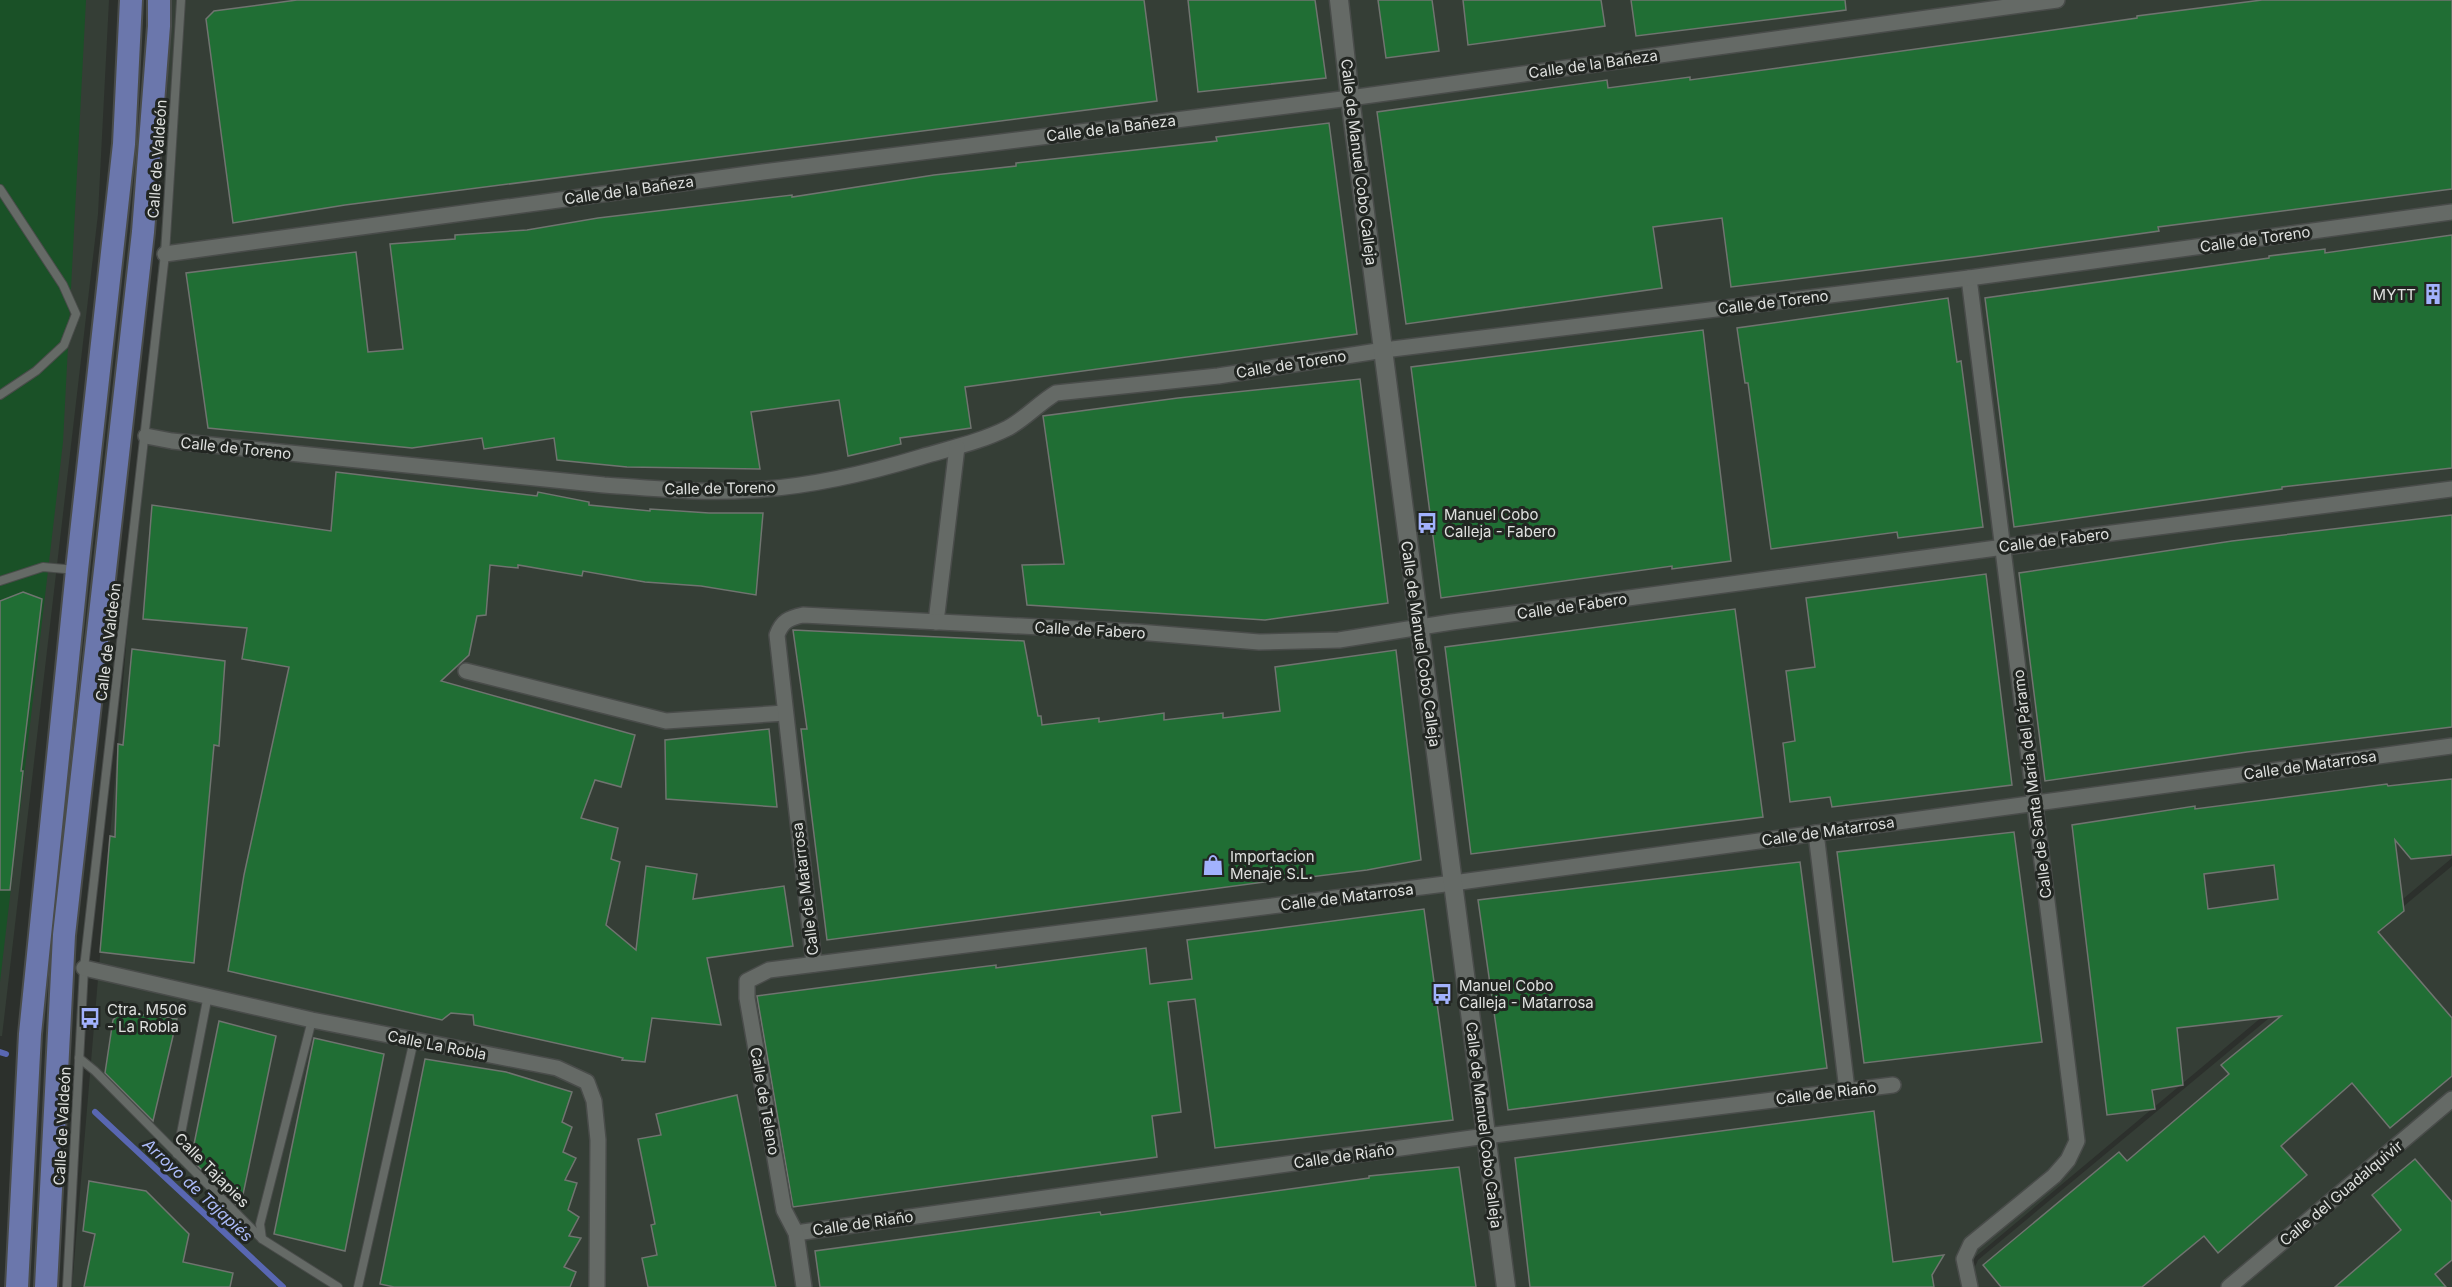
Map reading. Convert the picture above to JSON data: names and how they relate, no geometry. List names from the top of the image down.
{
  "streets": {
    "street": [
      "Calle de la Bañeza",
      "Calle de Manuel Cobo Calleja",
      "Calle de Toreno",
      "Calle de Fabero",
      "Calle de Matarrosa",
      "Calle de Santa María del Páramo",
      "Calle La Robla",
      "Calle de Riaño",
      "Calle de Teleno",
      "Calle del Guadalquivir"
    ],
    "lane": ["Calle de Valdeón", "Calle Tajapies"]
  },
  "crossings": [
    ["Calle de la Bañeza", "Calle de Valdeón"],
    ["Calle de la Bañeza", "Calle de Manuel Cobo Calleja"],
    ["Calle de Valdeón", "Calle de Toreno"],
    ["Calle de Valdeón", "Calle La Robla"],
    ["Calle de Valdeón", "Calle Tajapies"],
    ["Calle de Manuel Cobo Calleja", "Calle de Toreno"],
    ["Calle de Manuel Cobo Calleja", "Calle de Fabero"],
    ["Calle de Manuel Cobo Calleja", "Calle de Matarrosa"],
    ["Calle de Manuel Cobo Calleja", "Calle de Riaño"],
    ["Calle de Toreno", "Calle de Santa María del Páramo"],
    ["Calle de Fabero", "Calle de Matarrosa"],
    ["Calle de Fabero", "Calle de Santa María del Páramo"],
    ["Calle de Matarrosa", "Calle de Santa María del Páramo"],
    ["Calle de Matarrosa", "Calle de Teleno"],
    ["Calle de Riaño", "Calle de Teleno"]
  ],
  "water": ["Arroyo de Tajapiés"],
  "places": {
    "building": ["MYTT"],
    "bus stop": ["Manuel Cobo Calleja - Fabero", "Manuel Cobo Calleja - Matarrosa", "Ctra. M506 - La Robla"],
    "shop": ["Importacion Menaje S.L."]
  }
}
